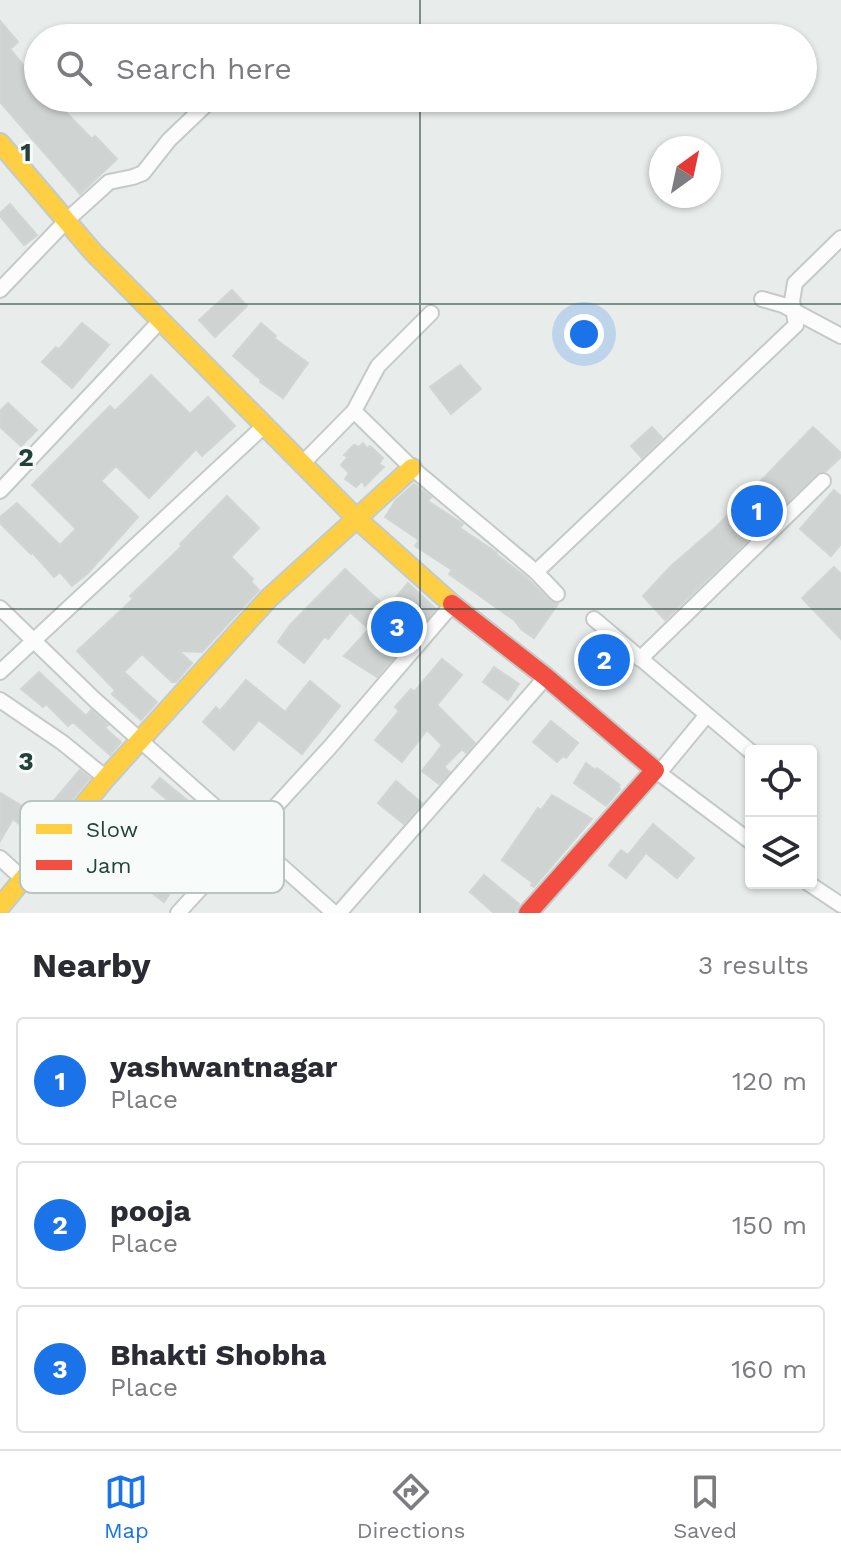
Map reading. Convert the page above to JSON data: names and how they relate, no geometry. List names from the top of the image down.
{
  "legend": ["Slow", "Jam"],
  "north": "top right",
  "page": {
    "search": "Search here",
    "pins": ["1", "3", "2"],
    "heading": ["Nearby", "3 results"],
    "list": [
      {
        "mark": "1",
        "name": "yashwantnagar",
        "note": "Place",
        "value": "120 m"
      },
      {
        "mark": "2",
        "name": "pooja",
        "note": "Place",
        "value": "150 m"
      },
      {
        "mark": "3",
        "name": "Bhakti Shobha",
        "note": "Place",
        "value": "160 m"
      }
    ],
    "nav": ["Map", "Directions", "Saved"]
  },
  "grid": {
    "rows": ["1", "2", "3"]
  }
}
